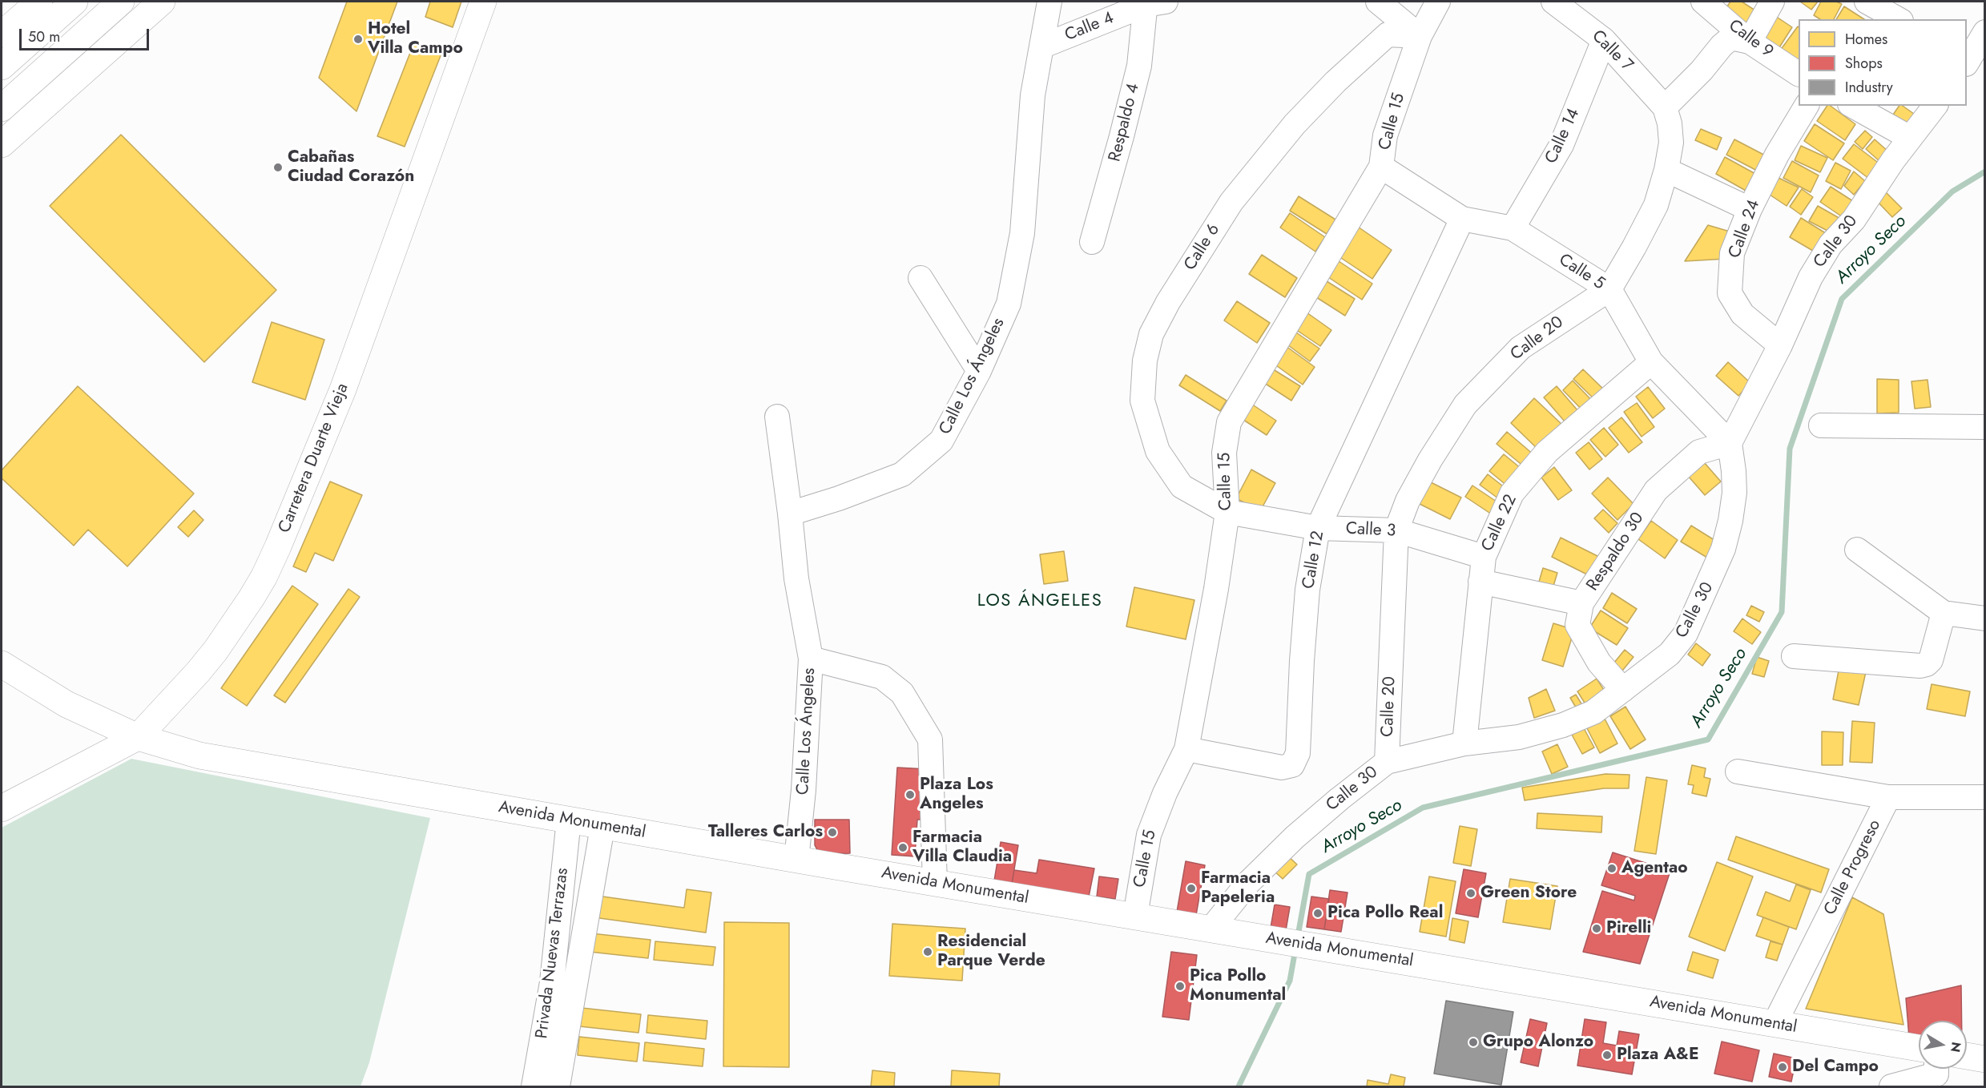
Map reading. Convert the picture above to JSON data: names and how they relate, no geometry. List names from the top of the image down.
{
  "streets": {
    "main road": ["Carretera Duarte Vieja", "Avenida Monumental"],
    "street": [
      "Calle 4",
      "Calle 9",
      "Calle 7",
      "Calle 15",
      "Respaldo 4",
      "Calle 14",
      "Calle 24",
      "Calle 30",
      "Calle 6",
      "Calle 5",
      "Calle 20",
      "Calle Los Ángeles",
      "Calle 22",
      "Calle 3",
      "Respaldo 30",
      "Calle 12",
      "Calle Progreso",
      "Privada Nuevas Terrazas"
    ]
  },
  "crossings": [
    ["Calle 4", "Respaldo 4"],
    ["Calle 4", "Calle Los Ángeles"],
    ["Calle 7", "Calle 14"],
    ["Calle 7", "Calle 20"],
    ["Calle 15", "Calle 6"],
    ["Calle 15", "Calle 5"],
    ["Calle 15", "Calle 3"],
    ["Calle 15", "Calle 12"],
    ["Calle 15", "Avenida Monumental"],
    ["Calle 14", "Calle 5"],
    ["Calle 24", "Calle 30"],
    ["Calle 30", "Calle 5"],
    ["Calle 30", "Calle 20"],
    ["Calle 30", "Calle 22"],
    ["Calle 30", "Respaldo 30"],
    ["Calle 30", "Avenida Monumental"],
    ["Calle 6", "Calle 3"],
    ["Calle 5", "Calle 20"],
    ["Calle 5", "Calle 22"],
    ["Calle 5", "Respaldo 30"],
    ["Calle 5", "Calle 12"],
    ["Calle 20", "Calle 3"],
    ["Calle Los Ángeles", "Avenida Monumental"],
    ["Carretera Duarte Vieja", "Avenida Monumental"],
    ["Calle 22", "Calle 3"],
    ["Calle 3", "Calle 12"],
    ["Avenida Monumental", "Calle Progreso"],
    ["Avenida Monumental", "Privada Nuevas Terrazas"]
  ],
  "districts": ["LOS ÁNGELES"],
  "water": ["Arroyo Seco"],
  "places": [
    "Hotel Villa Campo",
    "Cabañas Ciudad Corazón",
    "Plaza Los Angeles",
    "Talleres Carlos",
    "Farmacia Villa Claudia",
    "Agentao",
    "Farmacia Papeleria",
    "Green Store",
    "Pica Pollo Real",
    "Pirelli",
    "Residencial Parque Verde",
    "Pica Pollo Monumental",
    "Grupo Alonzo",
    "Plaza A&E",
    "Del Campo"
  ],
  "legend": ["Homes", "Shops", "Industry"],
  "scale_bar": "50 m",
  "north": "right"
}
